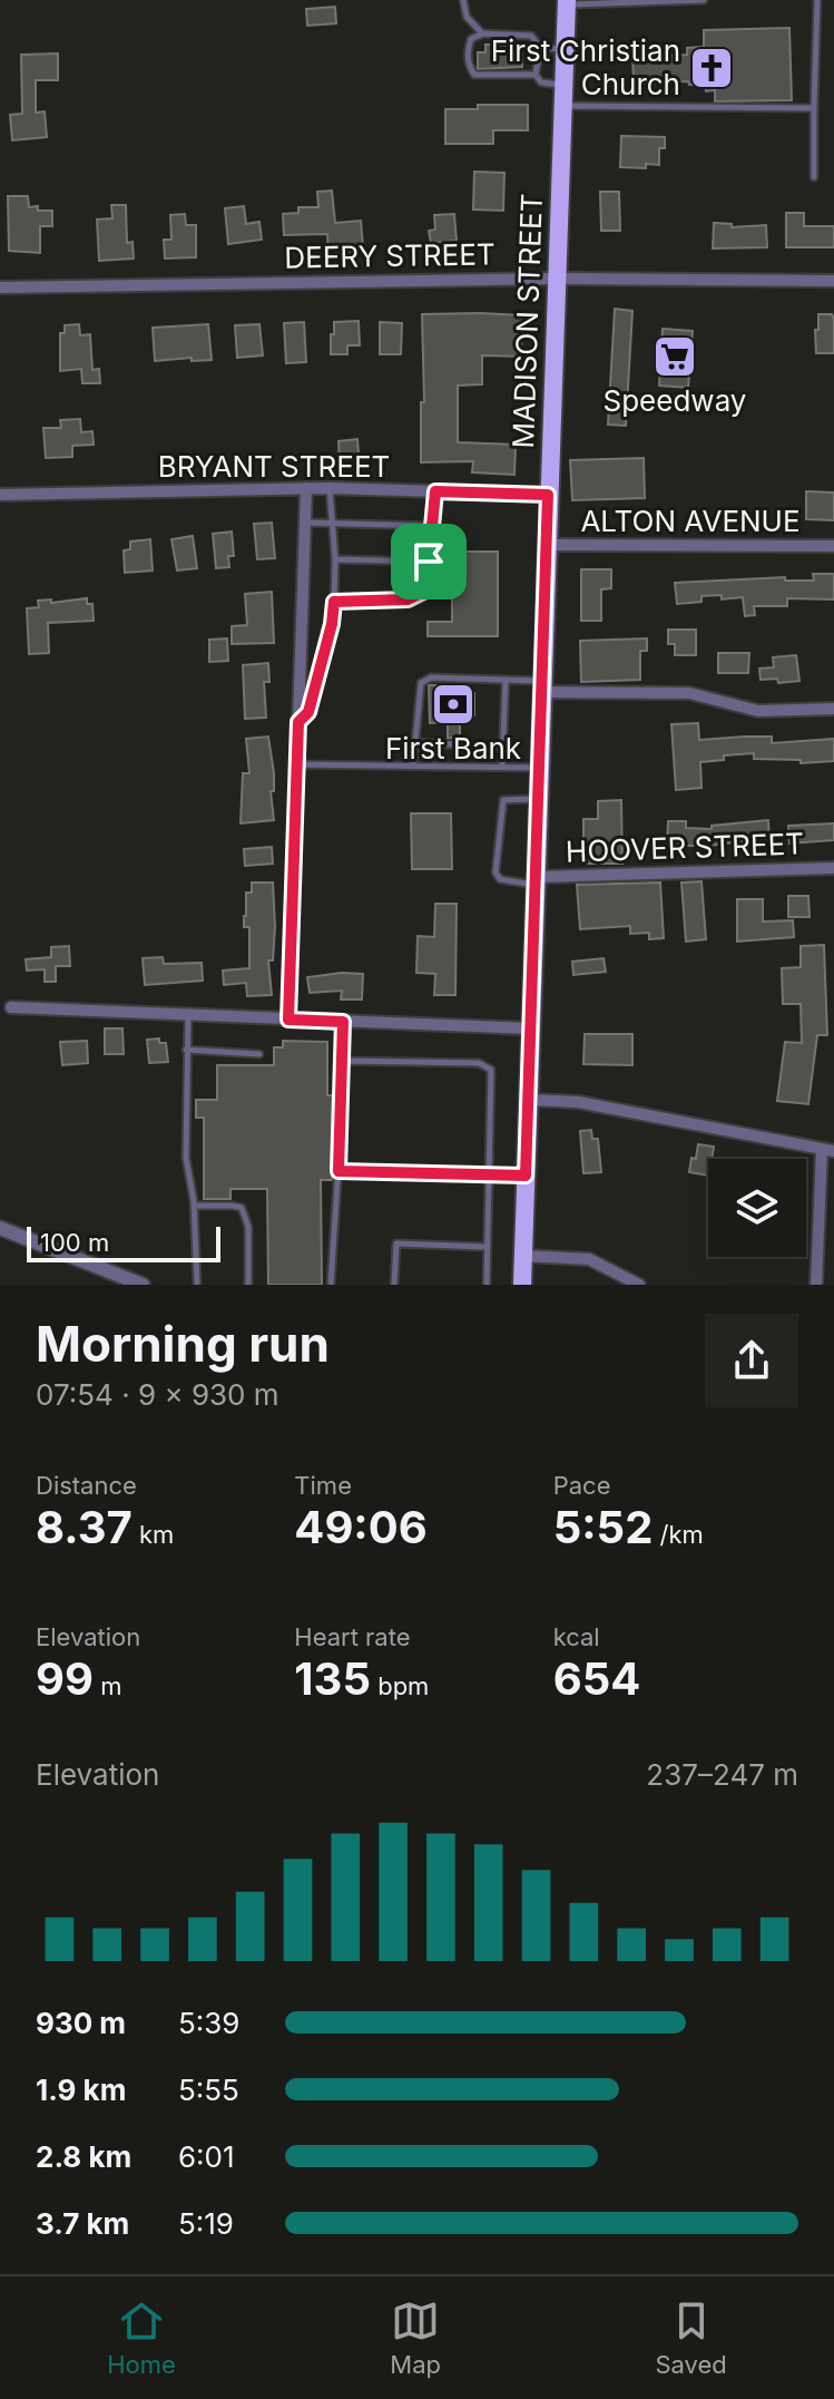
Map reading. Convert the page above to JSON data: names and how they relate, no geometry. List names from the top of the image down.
{
  "streets": {
    "main road": ["MADISON STREET"],
    "street": [
      "DEERY STREET",
      "BRYANT STREET",
      "ALTON AVENUE",
      "HOOVER STREET"
    ]
  },
  "crossings": [
    ["DEERY STREET", "MADISON STREET"],
    ["MADISON STREET", "BRYANT STREET"],
    ["MADISON STREET", "ALTON AVENUE"],
    ["MADISON STREET", "HOOVER STREET"]
  ],
  "places": {
    "church": ["First Christian Church"],
    "supermarket": ["Speedway"],
    "bank": ["First Bank"]
  },
  "scale_bar": "100 m",
  "page": {
    "scale": "100 m",
    "heading": ["Morning run", "07:54 · 9 × 930 m"],
    "stats": [
      ["Distance", "8.37 km"],
      ["Time", "49:06"],
      ["Pace", "5:52 /km"],
      ["Elevation", "99 m"],
      ["Heart rate", "135 bpm"],
      ["kcal", "654"]
    ],
    "chart": ["Elevation", "237–247 m"],
    "list": [
      {
        "name": "930 m",
        "note": "5:39"
      },
      {
        "name": "1.9 km",
        "note": "5:55"
      },
      {
        "name": "2.8 km",
        "note": "6:01"
      },
      {
        "name": "3.7 km",
        "note": "5:19"
      }
    ],
    "tabs": ["Home", "Map", "Saved"]
  }
}
